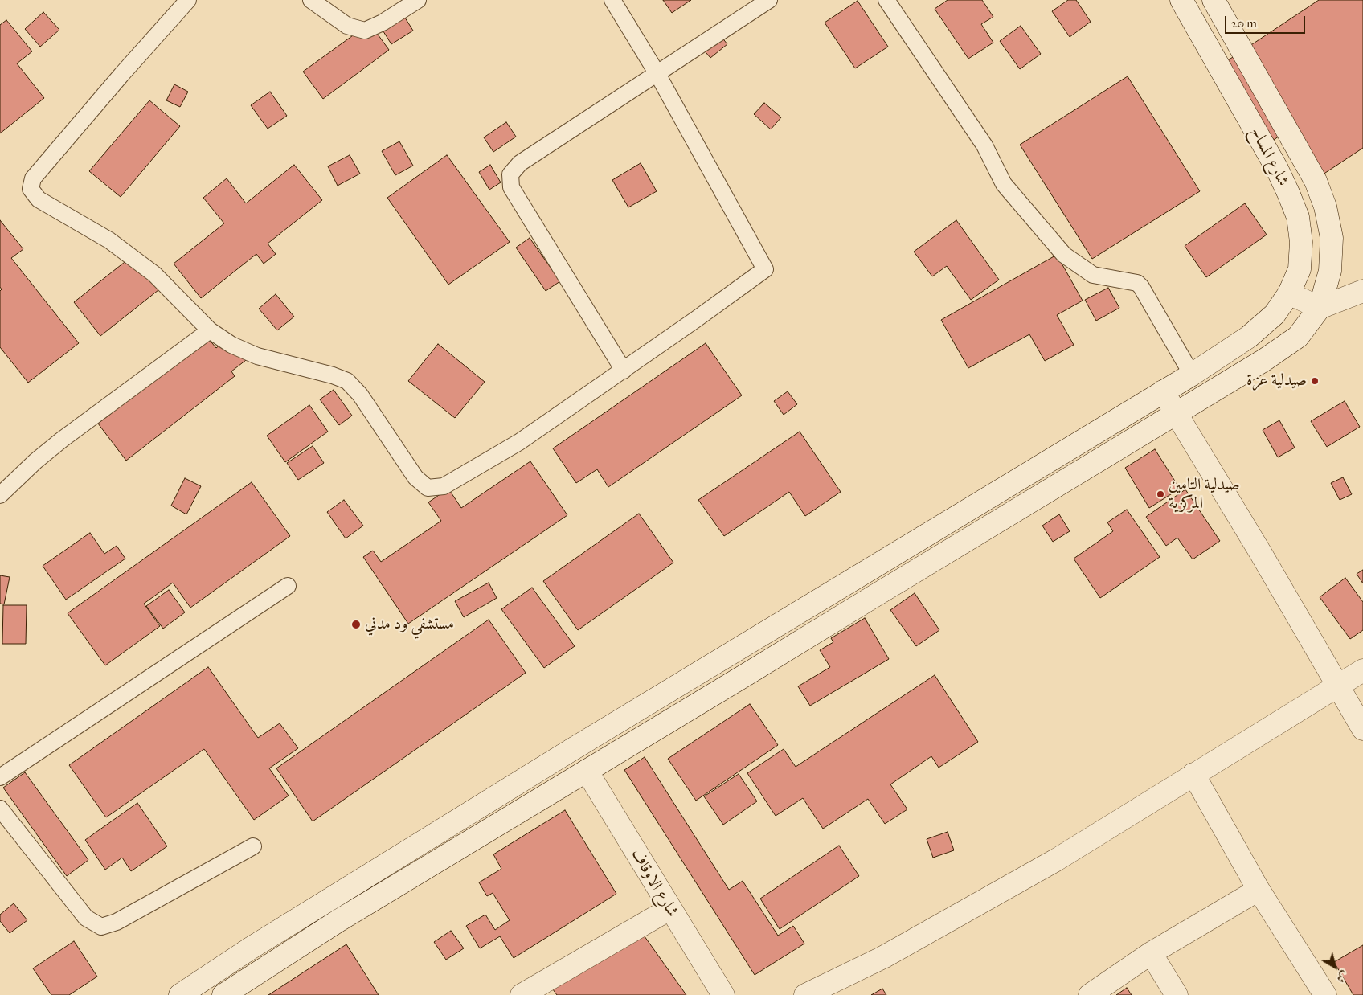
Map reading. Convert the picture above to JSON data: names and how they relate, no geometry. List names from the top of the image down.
{
  "streets": {
    "main road": ["شارع المساح", "شارع الاوقاف"]
  },
  "places": ["صيدلية عزة", "صيدلية التامين المركزية", "مستشفي ود مدني"],
  "scale_bar": "20 m",
  "north": "bottom right"
}
